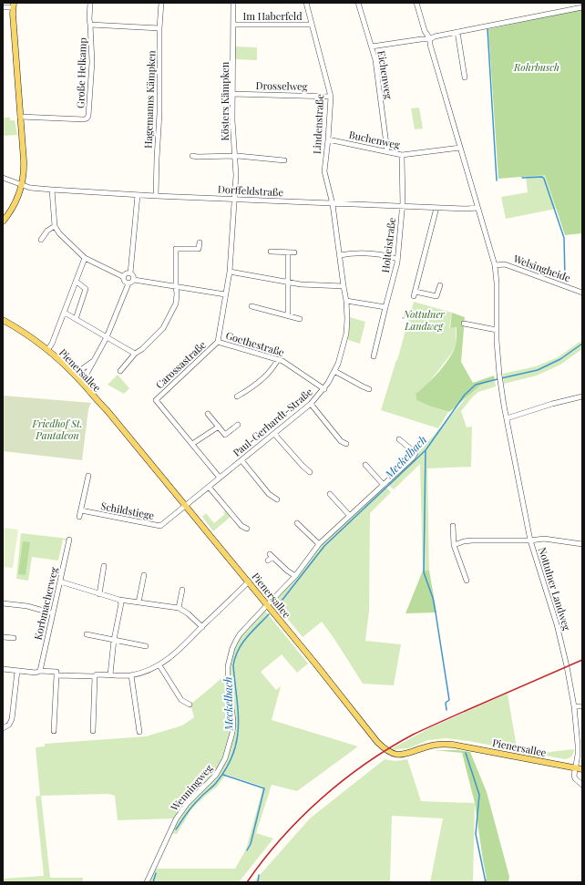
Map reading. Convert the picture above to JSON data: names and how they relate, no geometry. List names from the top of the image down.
{
  "streets": {
    "main road": ["Pienersallee"],
    "street": [
      "Im Haberfeld",
      "Große Helkamp",
      "Eichenweg",
      "Drosselweg",
      "Hagemanns Kämpken",
      "Kösters Kämpken",
      "Lindenstraße",
      "Buchenweg",
      "Dorffeldstraße",
      "Holteistraße",
      "Welsingheide",
      "Goethestraße",
      "Carossastraße",
      "Paul-Gerhardt-Straße",
      "Schildstiege",
      "Nottulner Landweg",
      "Korbmacherweg",
      "Wenningweg"
    ]
  },
  "crossings": [
    ["Im Haberfeld", "Kösters Kämpken"],
    ["Im Haberfeld", "Lindenstraße"],
    ["Große Helkamp", "Hagemanns Kämpken"],
    ["Eichenweg", "Buchenweg"],
    ["Drosselweg", "Kösters Kämpken"],
    ["Drosselweg", "Lindenstraße"],
    ["Hagemanns Kämpken", "Dorffeldstraße"],
    ["Kösters Kämpken", "Dorffeldstraße"],
    ["Kösters Kämpken", "Carossastraße"],
    ["Lindenstraße", "Buchenweg"],
    ["Lindenstraße", "Dorffeldstraße"],
    ["Lindenstraße", "Paul-Gerhardt-Straße"],
    ["Buchenweg", "Nottulner Landweg"],
    ["Dorffeldstraße", "Holteistraße"],
    ["Dorffeldstraße", "Carossastraße"],
    ["Dorffeldstraße", "Paul-Gerhardt-Straße"],
    ["Dorffeldstraße", "Nottulner Landweg"],
    ["Welsingheide", "Nottulner Landweg"],
    ["Goethestraße", "Carossastraße"],
    ["Goethestraße", "Paul-Gerhardt-Straße"],
    ["Carossastraße", "Paul-Gerhardt-Straße"],
    ["Pienersallee", "Paul-Gerhardt-Straße"],
    ["Pienersallee", "Schildstiege"],
    ["Pienersallee", "Nottulner Landweg"],
    ["Pienersallee", "Wenningweg"],
    ["Paul-Gerhardt-Straße", "Schildstiege"]
  ],
  "water": ["Meckelbach"],
  "parks": ["Rohrbusch", "Nottulner Landweg", "Friedhof St. Pantaleon"]
}
